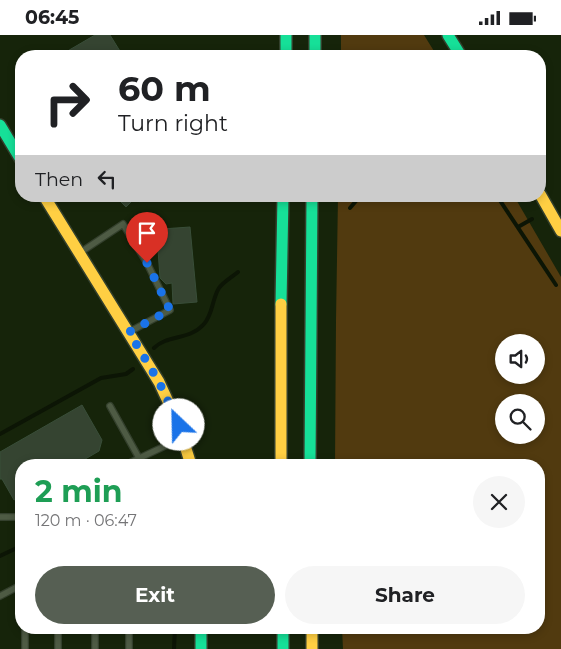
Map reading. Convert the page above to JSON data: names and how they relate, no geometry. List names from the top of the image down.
{
  "page": {
    "status": "06:45",
    "turn": ["60 m", "Turn right"],
    "then": "Then",
    "heading": ["2 min", "120 m · 06:47"],
    "buttons": ["Exit", "Share"]
  }
}
